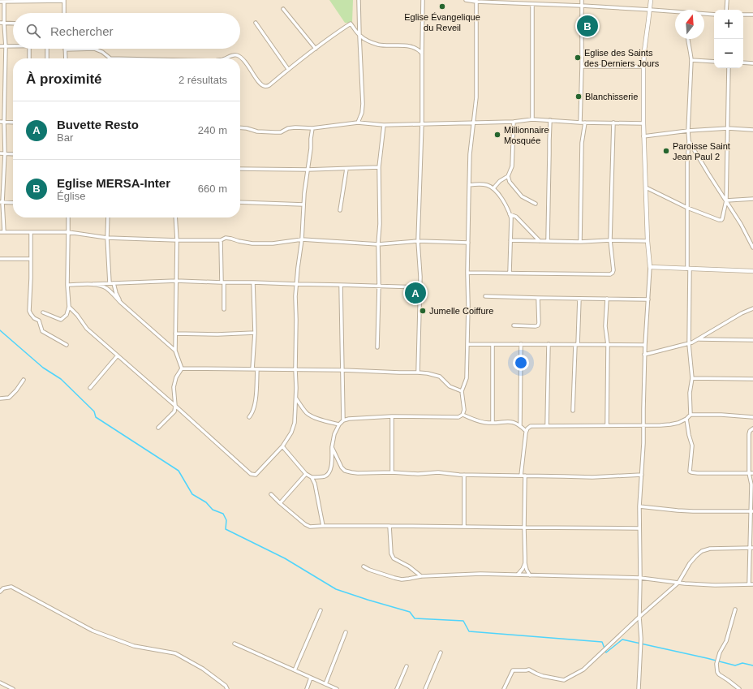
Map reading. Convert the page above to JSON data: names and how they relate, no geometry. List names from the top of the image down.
{
  "places": [
    "Eglise Évangelique du Reveil",
    "Eglise des Saints des Derniers Jours",
    "Blanchisserie",
    "Millionnaire Mosquée",
    "Paroisse Saint Jean Paul 2",
    "Jumelle Coiffure"
  ],
  "north": "top",
  "page": {
    "map_buttons": ["+", "−"],
    "search": "Rechercher",
    "pins": ["B", "A"],
    "heading": ["À proximité", "2 résultats"],
    "list": [
      {
        "mark": "A",
        "name": "Buvette Resto",
        "note": "Bar",
        "value": "240 m"
      },
      {
        "mark": "B",
        "name": "Eglise MERSA-Inter",
        "note": "Église",
        "value": "660 m"
      }
    ]
  }
}
